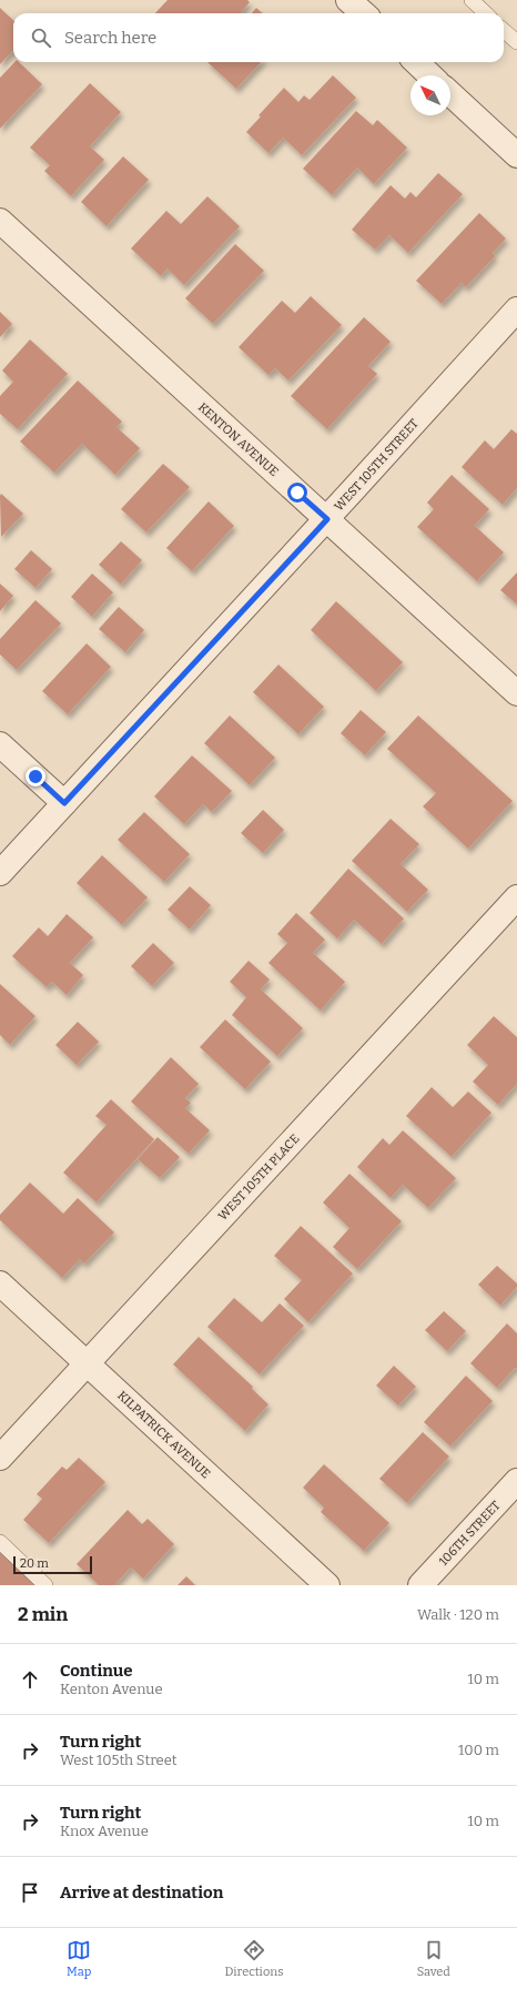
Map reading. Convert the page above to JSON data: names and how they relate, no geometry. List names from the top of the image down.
{
  "streets": {
    "street": [
      "KENTON AVENUE",
      "WEST 105TH STREET",
      "WEST 105TH PLACE",
      "KILPATRICK AVENUE",
      "106TH STREET"
    ]
  },
  "crossings": [
    ["KENTON AVENUE", "WEST 105TH STREET"],
    ["WEST 105TH PLACE", "KILPATRICK AVENUE"]
  ],
  "scale_bar": "20 m",
  "north": "top left",
  "page": {
    "search": "Search here",
    "scale": "20 m",
    "heading": ["2 min", "Walk · 120 m"],
    "list": [
      ["Continue", "Kenton Avenue", "10 m"],
      ["Turn right", "West 105th Street", "100 m"],
      ["Turn right", "Knox Avenue", "10 m"],
      "Arrive at destination"
    ],
    "nav": ["Map", "Directions", "Saved"]
  }
}
